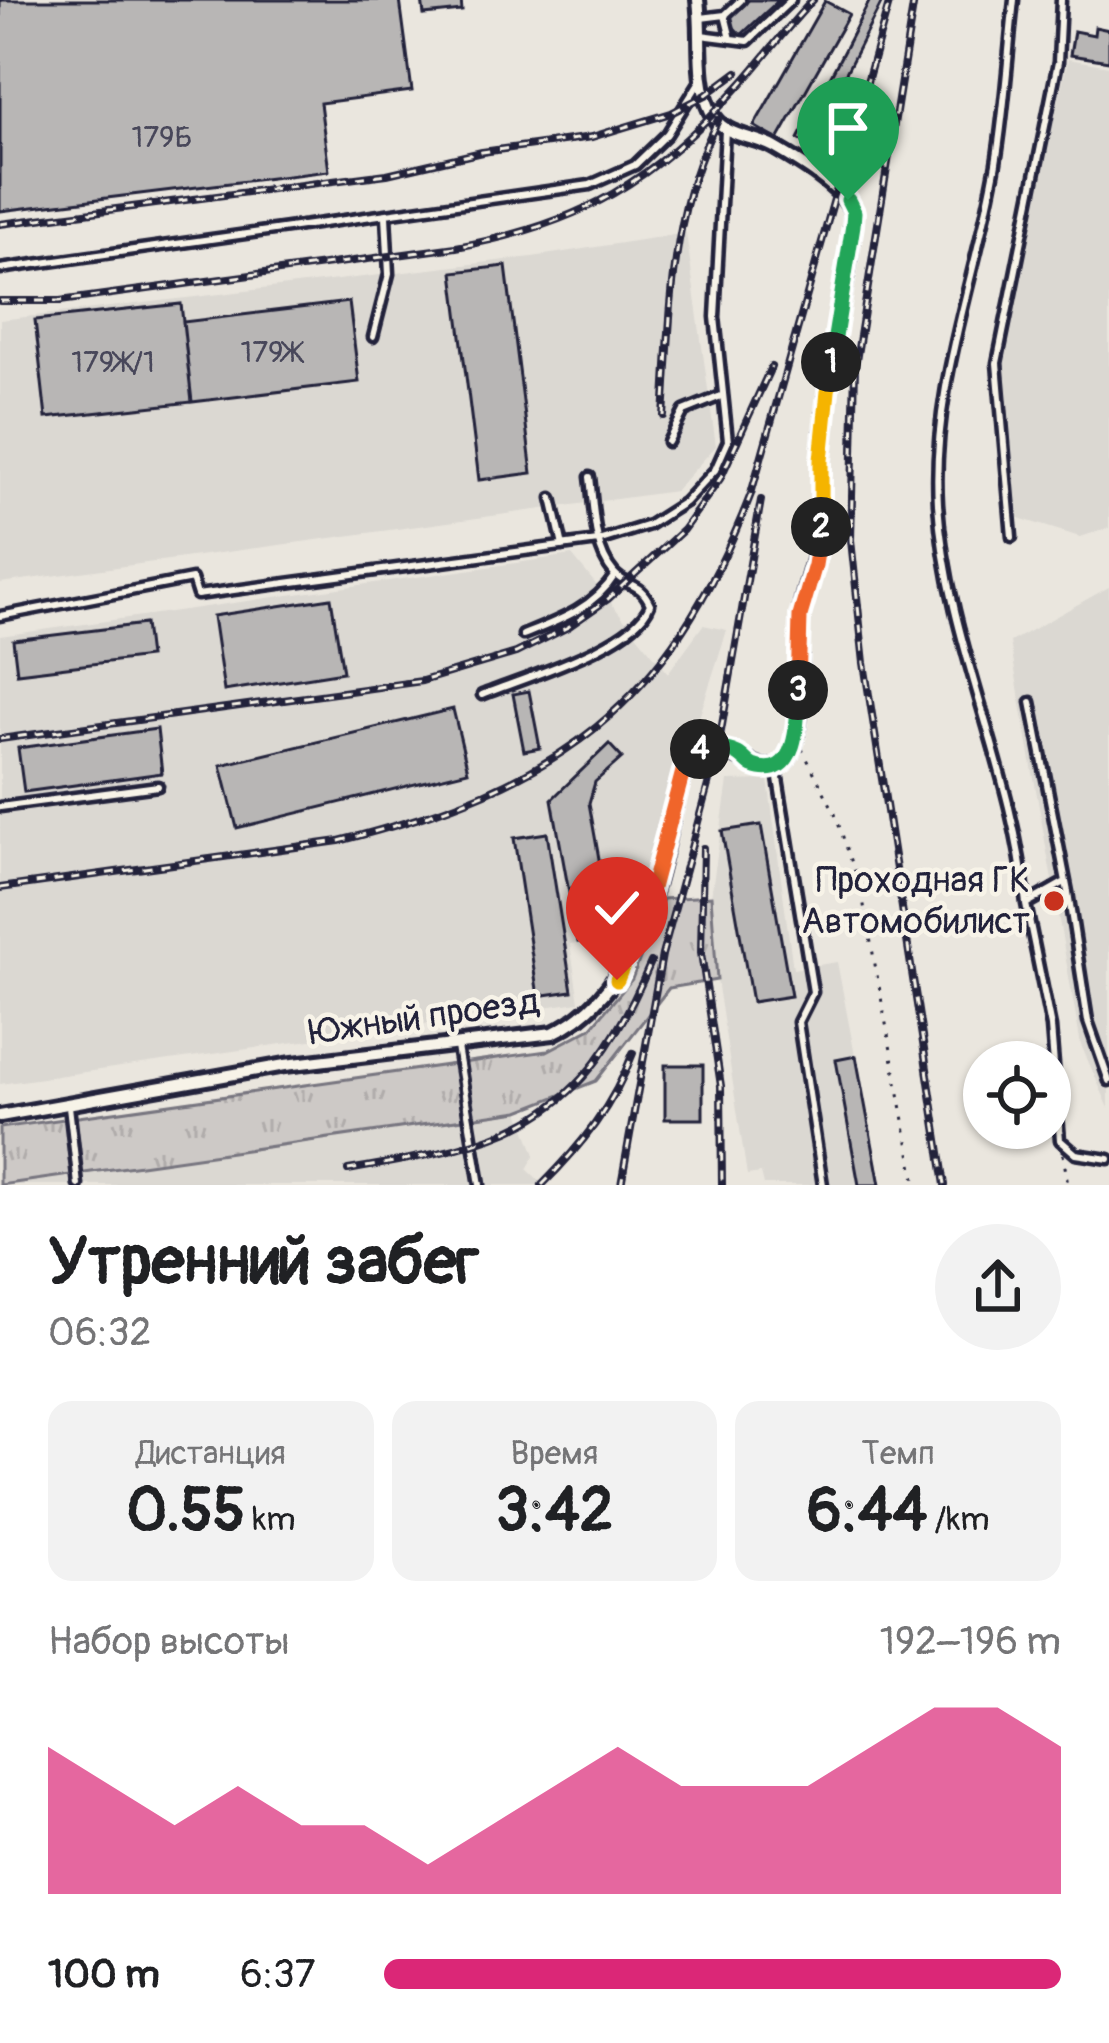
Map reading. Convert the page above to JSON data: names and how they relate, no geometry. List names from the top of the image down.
{
  "streets": {
    "street": ["Южный проезд"]
  },
  "places": ["Проходная ГК Автомобилист"],
  "house_numbers": ["179Б", "179Ж", "179Ж/1"],
  "page": {
    "pins": [
      "1",
      "2",
      "3",
      "4"
    ],
    "heading": ["Утренний забег", "06:32"],
    "stats": [
      ["Дистанция", "0.55 km"],
      ["Время", "3:42"],
      ["Темп", "6:44 /km"]
    ],
    "chart": ["Набор высоты", "192–196 m"],
    "list": [
      {
        "name": "100 m",
        "note": "6:37"
      }
    ]
  }
}
